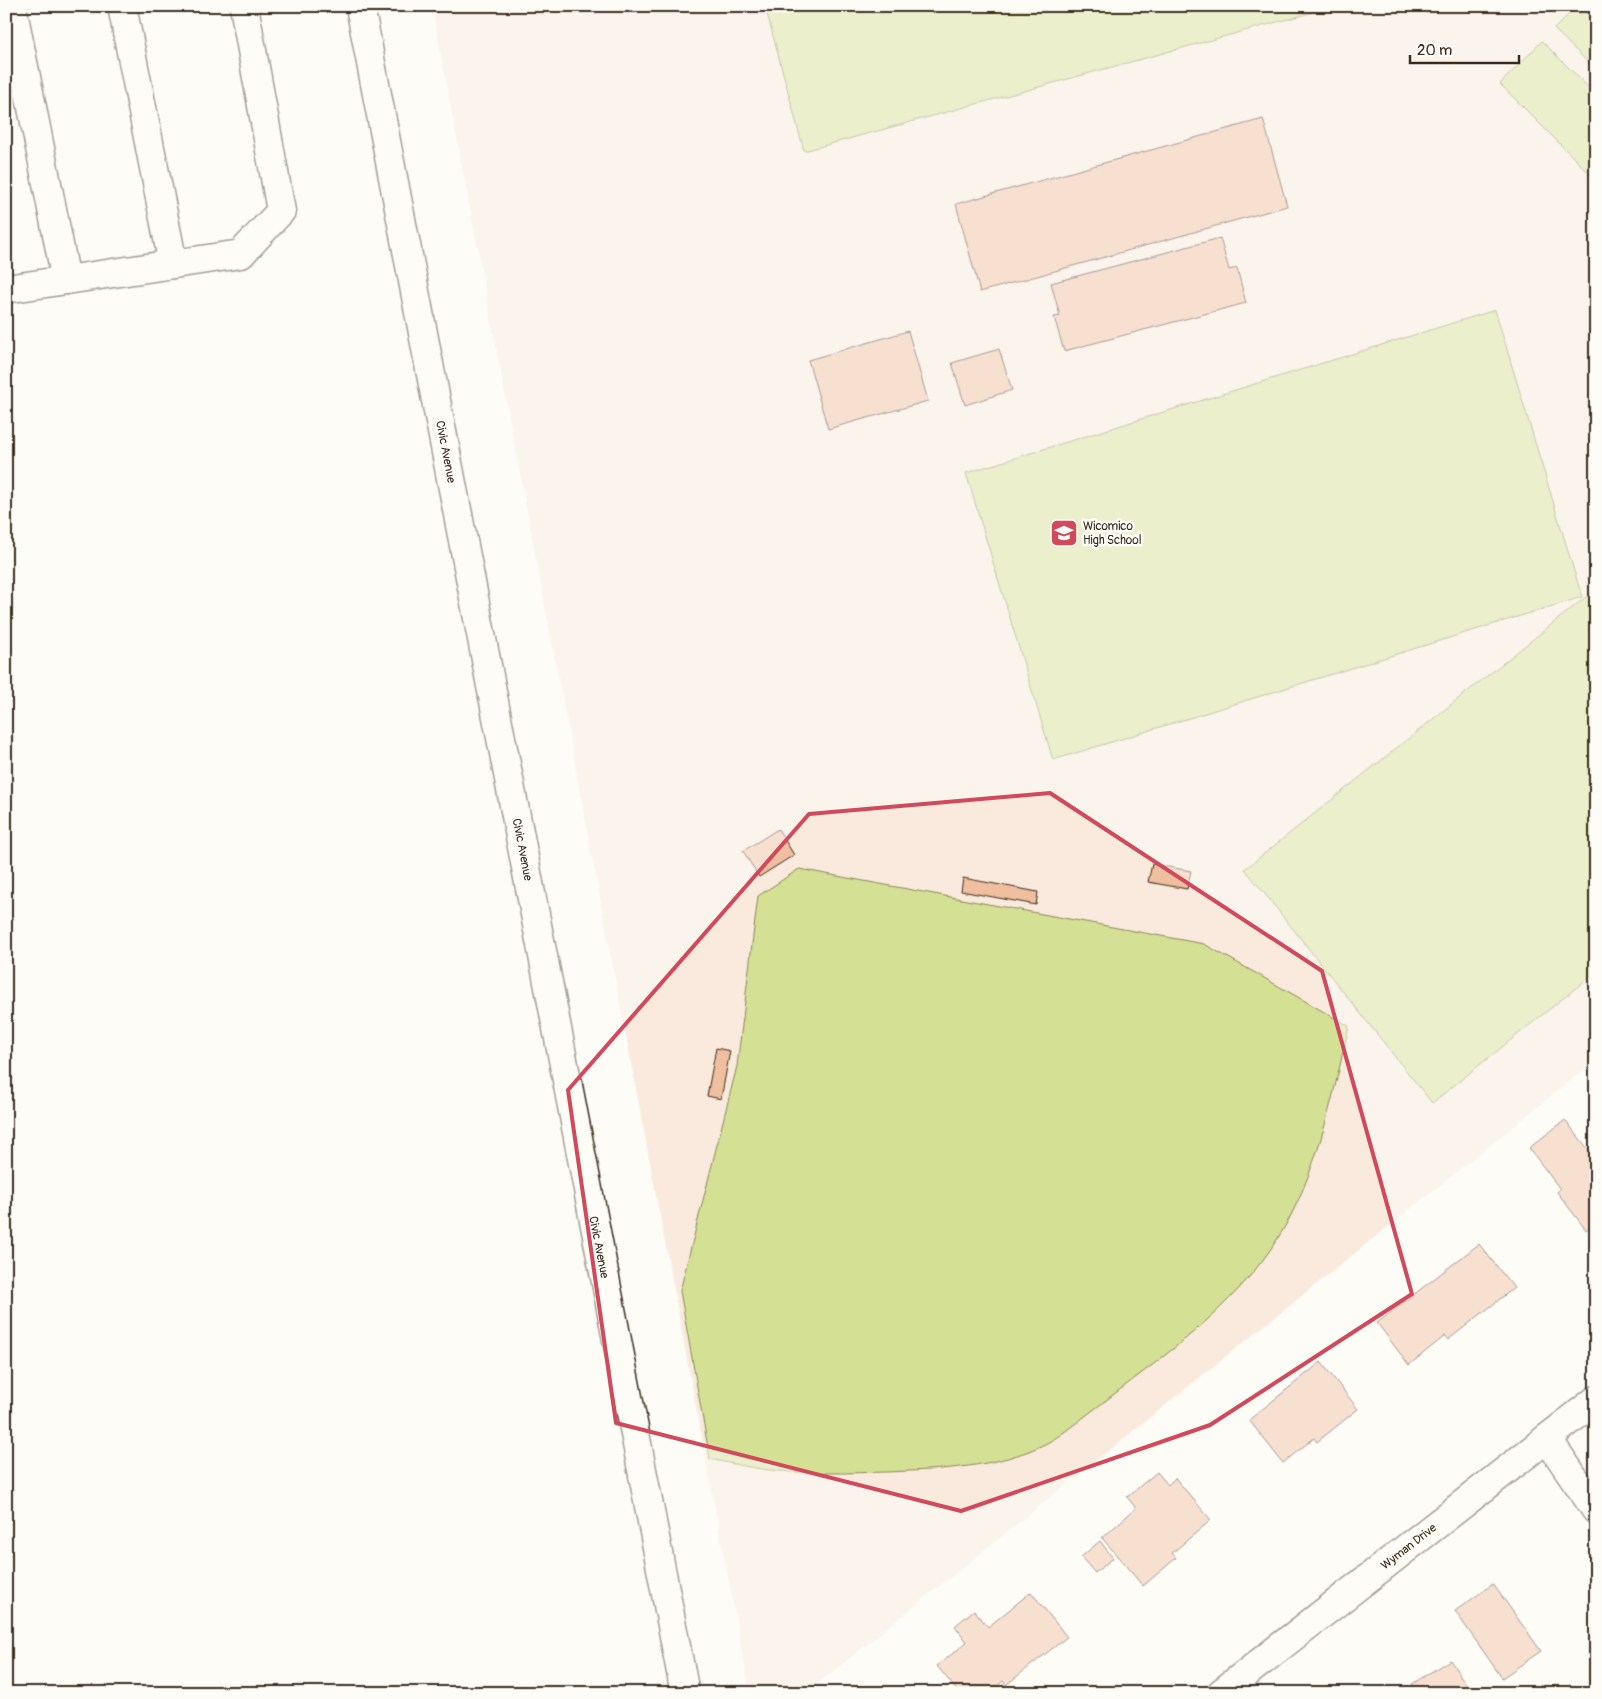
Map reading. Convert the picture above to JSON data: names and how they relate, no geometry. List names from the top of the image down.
{
  "streets": {
    "street": ["Civic Avenue", "Wyman Drive"]
  },
  "places": {
    "school or university": ["Wicomico High School"]
  },
  "scale_bar": "20 m"
}
